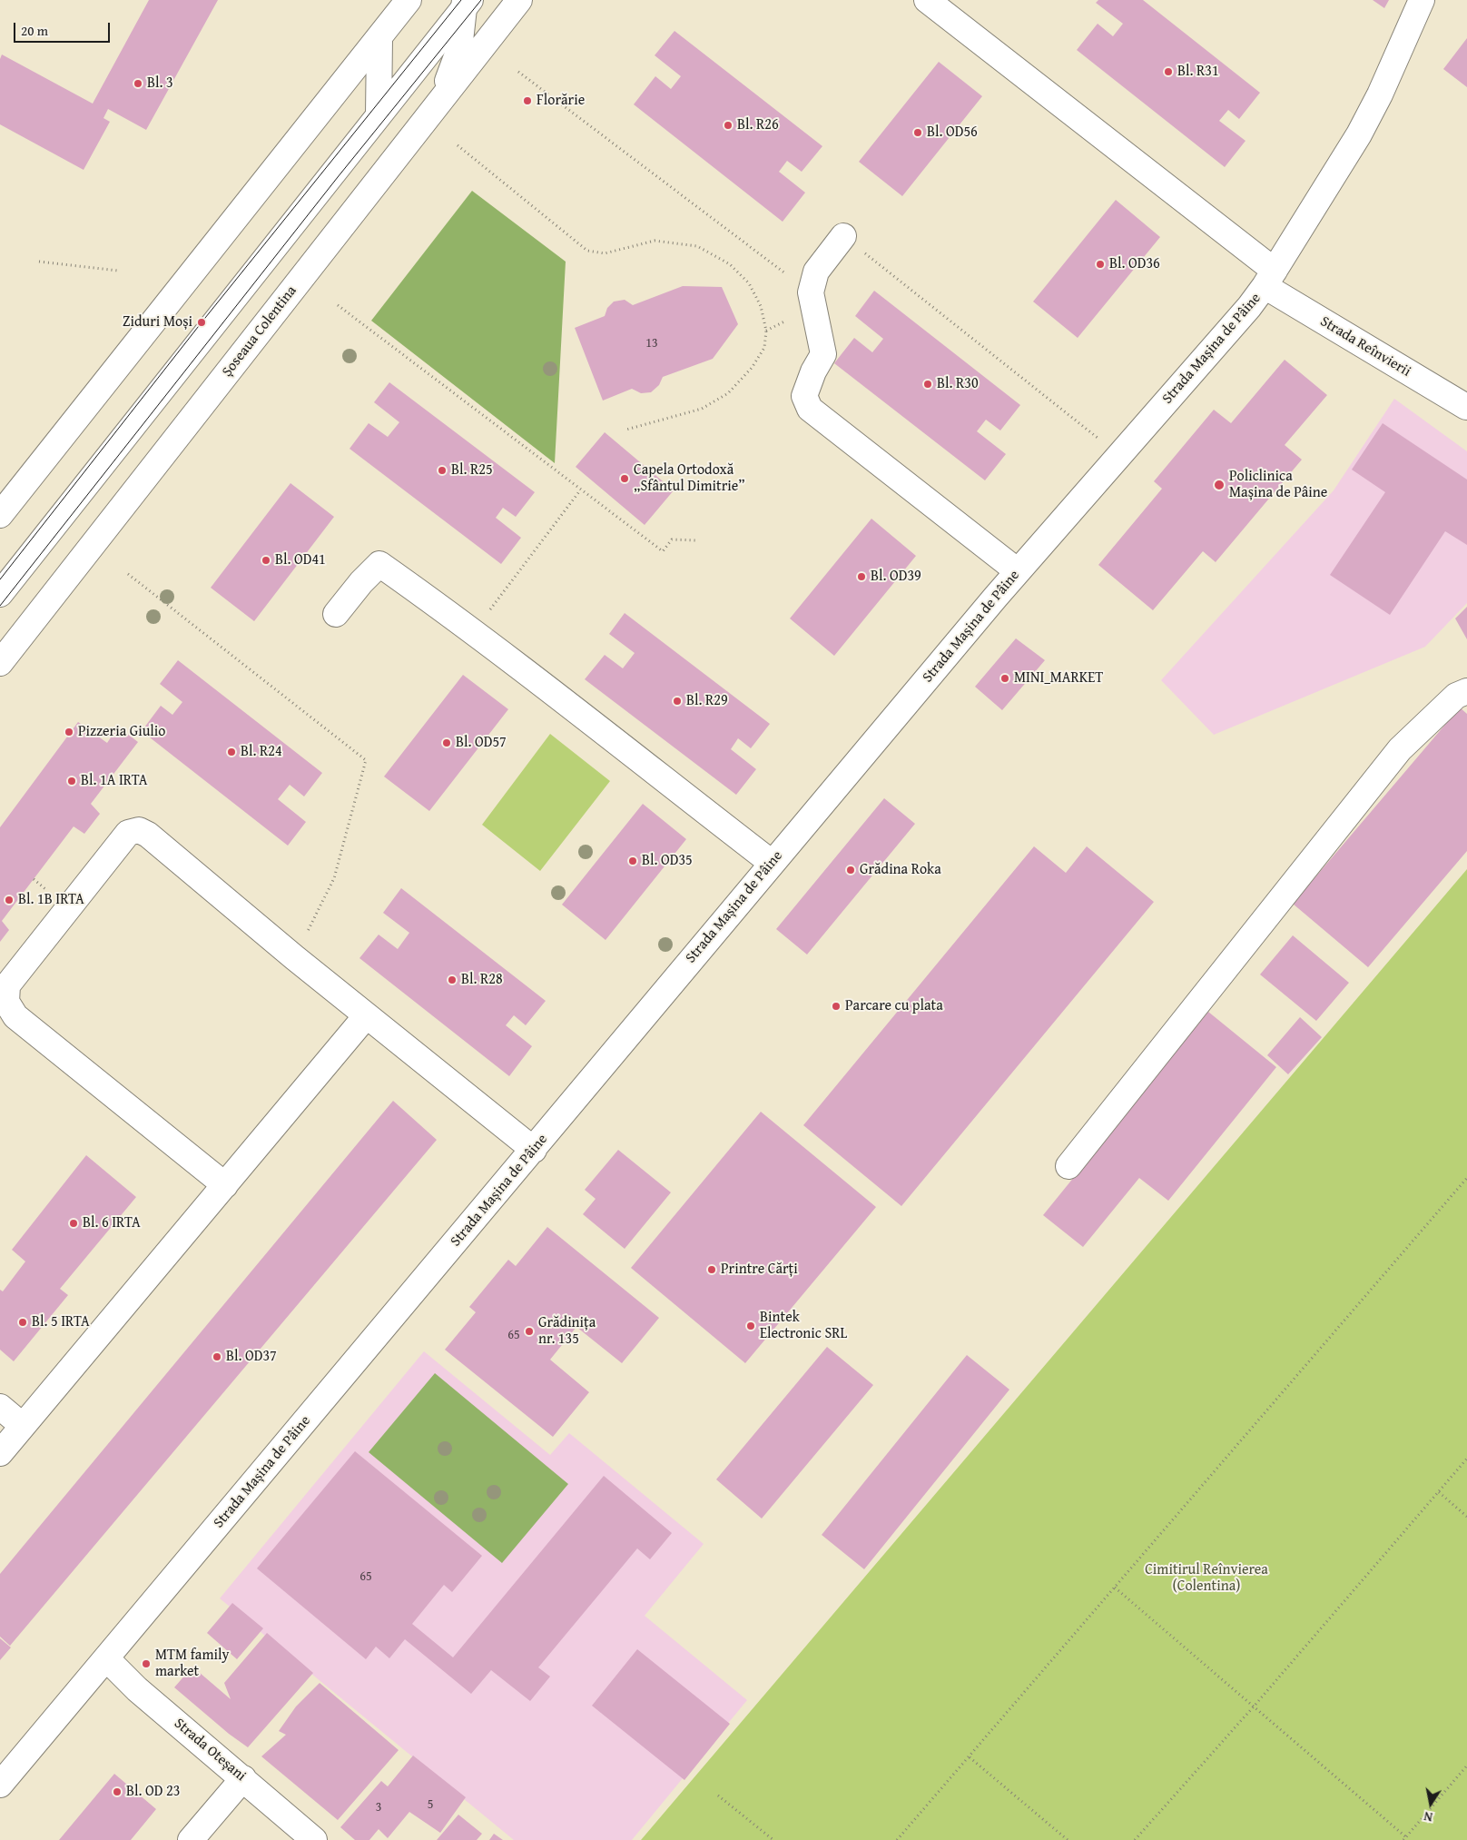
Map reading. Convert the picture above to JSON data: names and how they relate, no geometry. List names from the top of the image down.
{
  "streets": {
    "street": [
      "Șoseaua Colentina",
      "Strada Reînvierii",
      "Strada Mașina de Pâine",
      "Strada Oteșani"
    ]
  },
  "crossings": [
    ["Strada Reînvierii", "Strada Mașina de Pâine"],
    ["Strada Mașina de Pâine", "Strada Oteșani"]
  ],
  "parks": ["Cimitirul Reînvierea (Colentina)"],
  "places": [
    "Bl. R31",
    "Bl. 3",
    "Florărie",
    "Bl. R26",
    "Bl. OD56",
    "Bl. OD36",
    "Ziduri Moși",
    "Bl. R30",
    "Bl. R25",
    "Capela Ortodoxă „Sfântul Dimitrie”",
    "Policlinica Mașina de Pâine",
    "Bl. OD41",
    "Bl. OD39",
    "MINI_MARKET",
    "Bl. R29",
    "Pizzeria Giulio",
    "Bl. OD57",
    "Bl. R24",
    "Bl. 1A IRTA",
    "Bl. OD35",
    "Grădina Roka",
    "Bl. 1B IRTA",
    "Bl. R28",
    "Parcare cu plata",
    "Bl. 6 IRTA",
    "Printre Cărți",
    "Bl. 5 IRTA",
    "Bintek Electronic SRL",
    "Grădinița nr. 135",
    "Bl. OD37",
    "MTM family market",
    "Bl. OD 23"
  ],
  "house_numbers": [
    "13",
    "65",
    "65",
    "5",
    "3"
  ],
  "scale_bar": "20 m",
  "north": "bottom"
}
